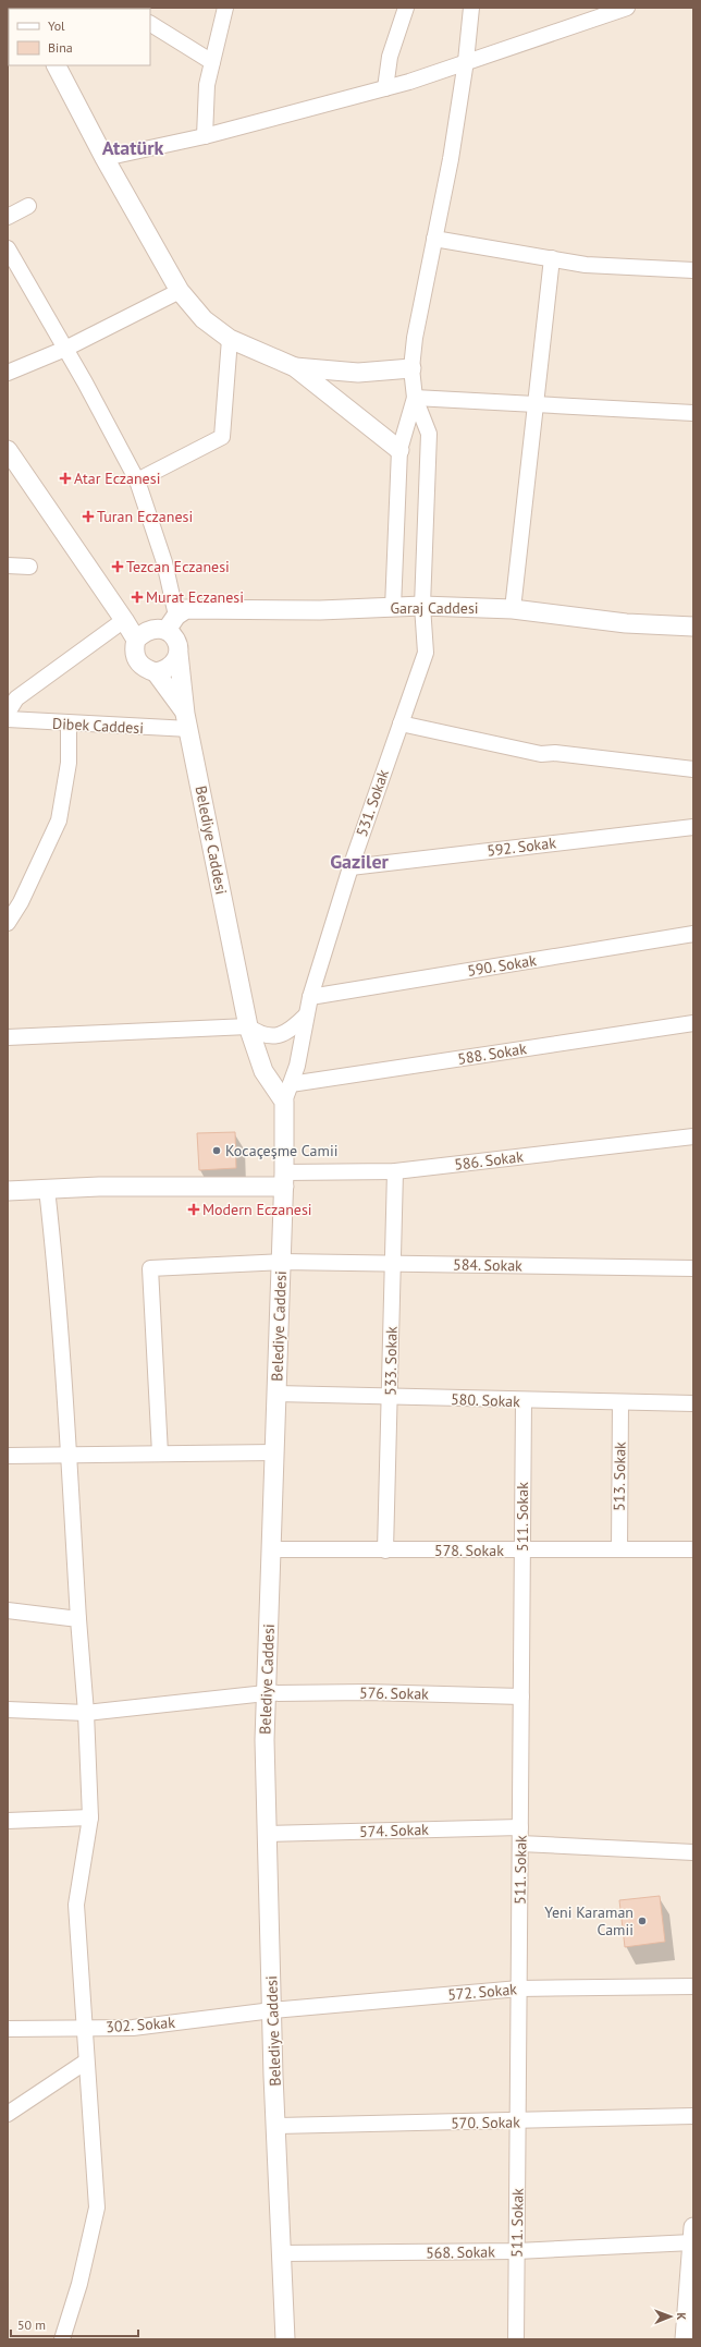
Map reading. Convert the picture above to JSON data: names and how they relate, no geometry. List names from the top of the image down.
{
  "streets": {
    "street": [
      "Garaj Caddesi",
      "Dibek Caddesi",
      "531. Sokak",
      "Belediye Caddesi",
      "592. Sokak",
      "590. Sokak",
      "588. Sokak",
      "586. Sokak",
      "584. Sokak",
      "533. Sokak",
      "580. Sokak",
      "513. Sokak",
      "511. Sokak",
      "578. Sokak",
      "576. Sokak",
      "574. Sokak",
      "572. Sokak",
      "302. Sokak",
      "570. Sokak",
      "568. Sokak"
    ]
  },
  "crossings": [
    ["Garaj Caddesi", "531. Sokak"],
    ["Garaj Caddesi", "Belediye Caddesi"],
    ["Dibek Caddesi", "Belediye Caddesi"],
    ["531. Sokak", "Belediye Caddesi"],
    ["531. Sokak", "592. Sokak"],
    ["531. Sokak", "590. Sokak"],
    ["531. Sokak", "588. Sokak"],
    ["Belediye Caddesi", "586. Sokak"],
    ["Belediye Caddesi", "584. Sokak"],
    ["Belediye Caddesi", "580. Sokak"],
    ["Belediye Caddesi", "578. Sokak"],
    ["Belediye Caddesi", "576. Sokak"],
    ["Belediye Caddesi", "574. Sokak"],
    ["Belediye Caddesi", "572. Sokak"],
    ["Belediye Caddesi", "302. Sokak"],
    ["Belediye Caddesi", "570. Sokak"],
    ["Belediye Caddesi", "568. Sokak"],
    ["586. Sokak", "533. Sokak"],
    ["584. Sokak", "533. Sokak"],
    ["533. Sokak", "580. Sokak"],
    ["533. Sokak", "578. Sokak"],
    ["580. Sokak", "513. Sokak"],
    ["580. Sokak", "511. Sokak"],
    ["513. Sokak", "578. Sokak"],
    ["511. Sokak", "578. Sokak"],
    ["511. Sokak", "576. Sokak"],
    ["511. Sokak", "574. Sokak"],
    ["511. Sokak", "572. Sokak"],
    ["511. Sokak", "570. Sokak"],
    ["511. Sokak", "568. Sokak"],
    ["572. Sokak", "302. Sokak"]
  ],
  "districts": ["Atatürk", "Gaziler"],
  "places": {
    "health": [
      "Atar Eczanesi",
      "Turan Eczanesi",
      "Tezcan Eczanesi",
      "Murat Eczanesi",
      "Modern Eczanesi"
    ],
    "other": ["Kocaçeşme Camii", "Yeni Karaman Camii"]
  },
  "legend": ["Yol", "Bina"],
  "scale_bar": "50 m",
  "north": "right"
}
